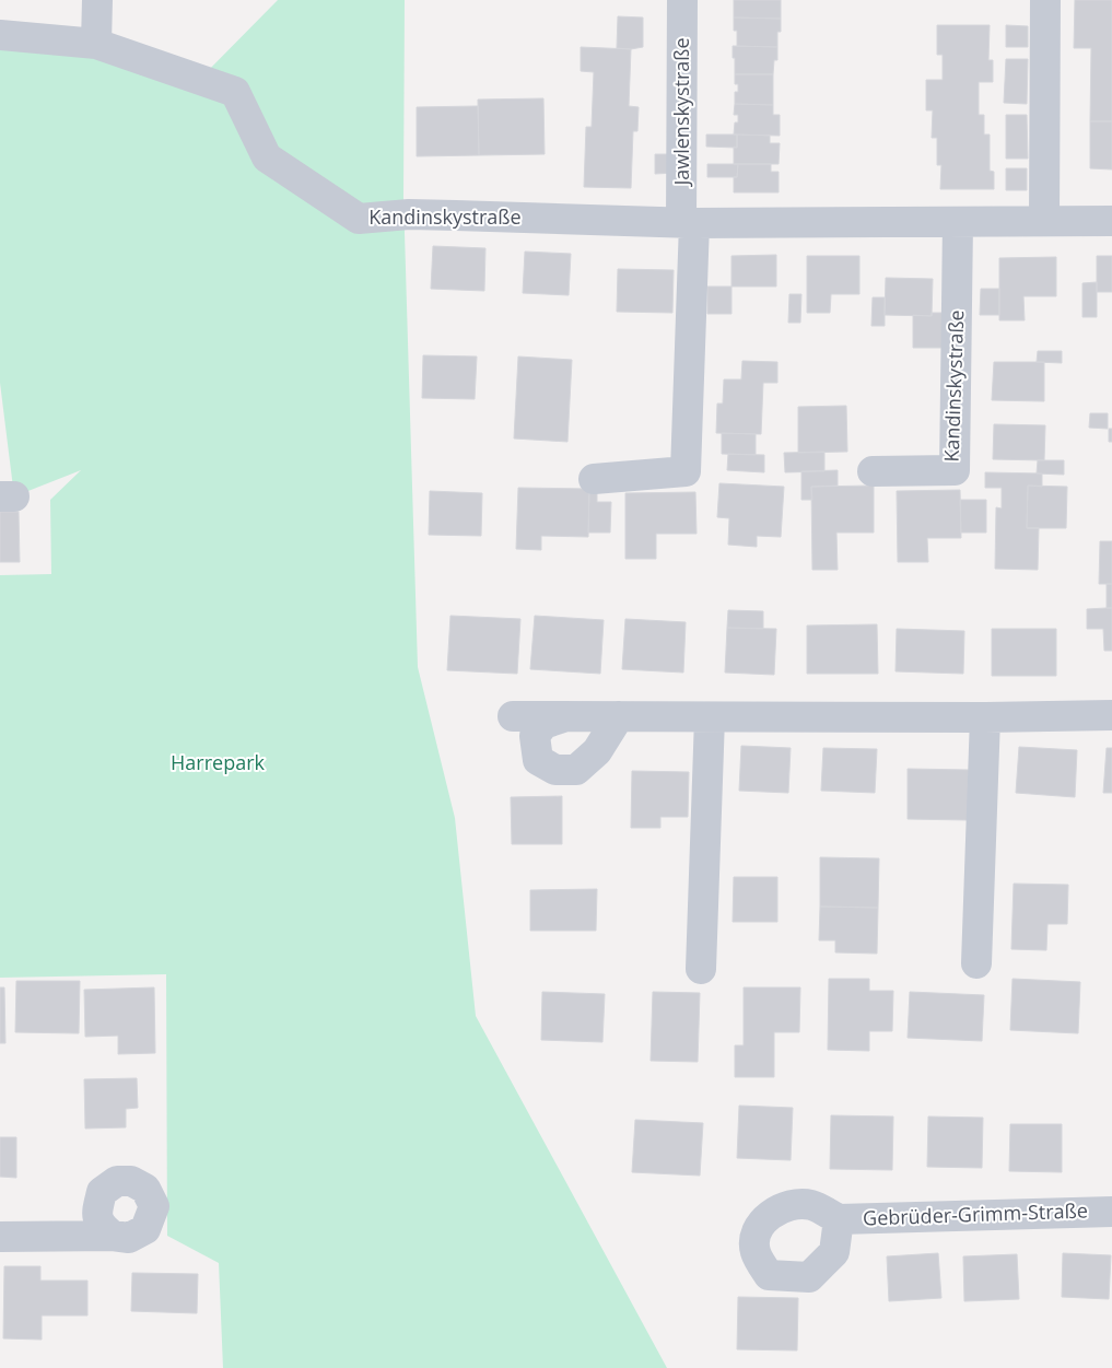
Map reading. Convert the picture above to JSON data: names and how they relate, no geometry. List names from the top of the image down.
{
  "streets": {
    "street": ["Jawlenskystraße", "Kandinskystraße", "Gebrüder-Grimm-Straße"]
  },
  "crossings": [
    ["Jawlenskystraße", "Kandinskystraße"]
  ],
  "parks": ["Harrepark"]
}
